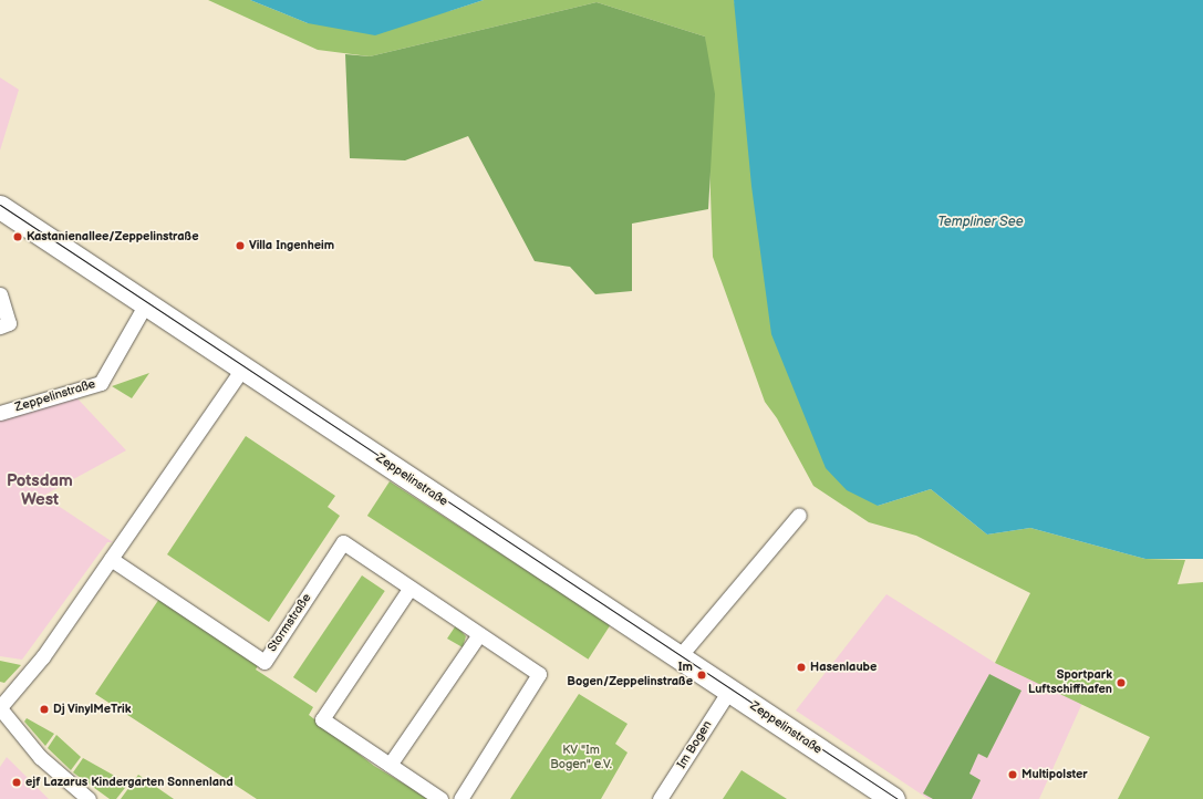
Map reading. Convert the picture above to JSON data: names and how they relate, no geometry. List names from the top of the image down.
{
  "streets": {
    "main road": ["Zeppelinstraße"],
    "street": ["Stormstraße", "Im Bogen"]
  },
  "crossings": [
    ["Zeppelinstraße", "Im Bogen"]
  ],
  "districts": ["Potsdam West"],
  "water": ["Templiner See"],
  "parks": ["KV \"Im Bogen\" e.V."],
  "places": [
    "Kastanienallee/Zeppelinstraße",
    "Villa Ingenheim",
    "Hasenlaube",
    "Im Bogen/Zeppelinstraße",
    "Sportpark Luftschiffhafen",
    "Dj VinylMeTrik",
    "Multipolster",
    "ejf Lazarus Kindergarten Sonnenland"
  ]
}
